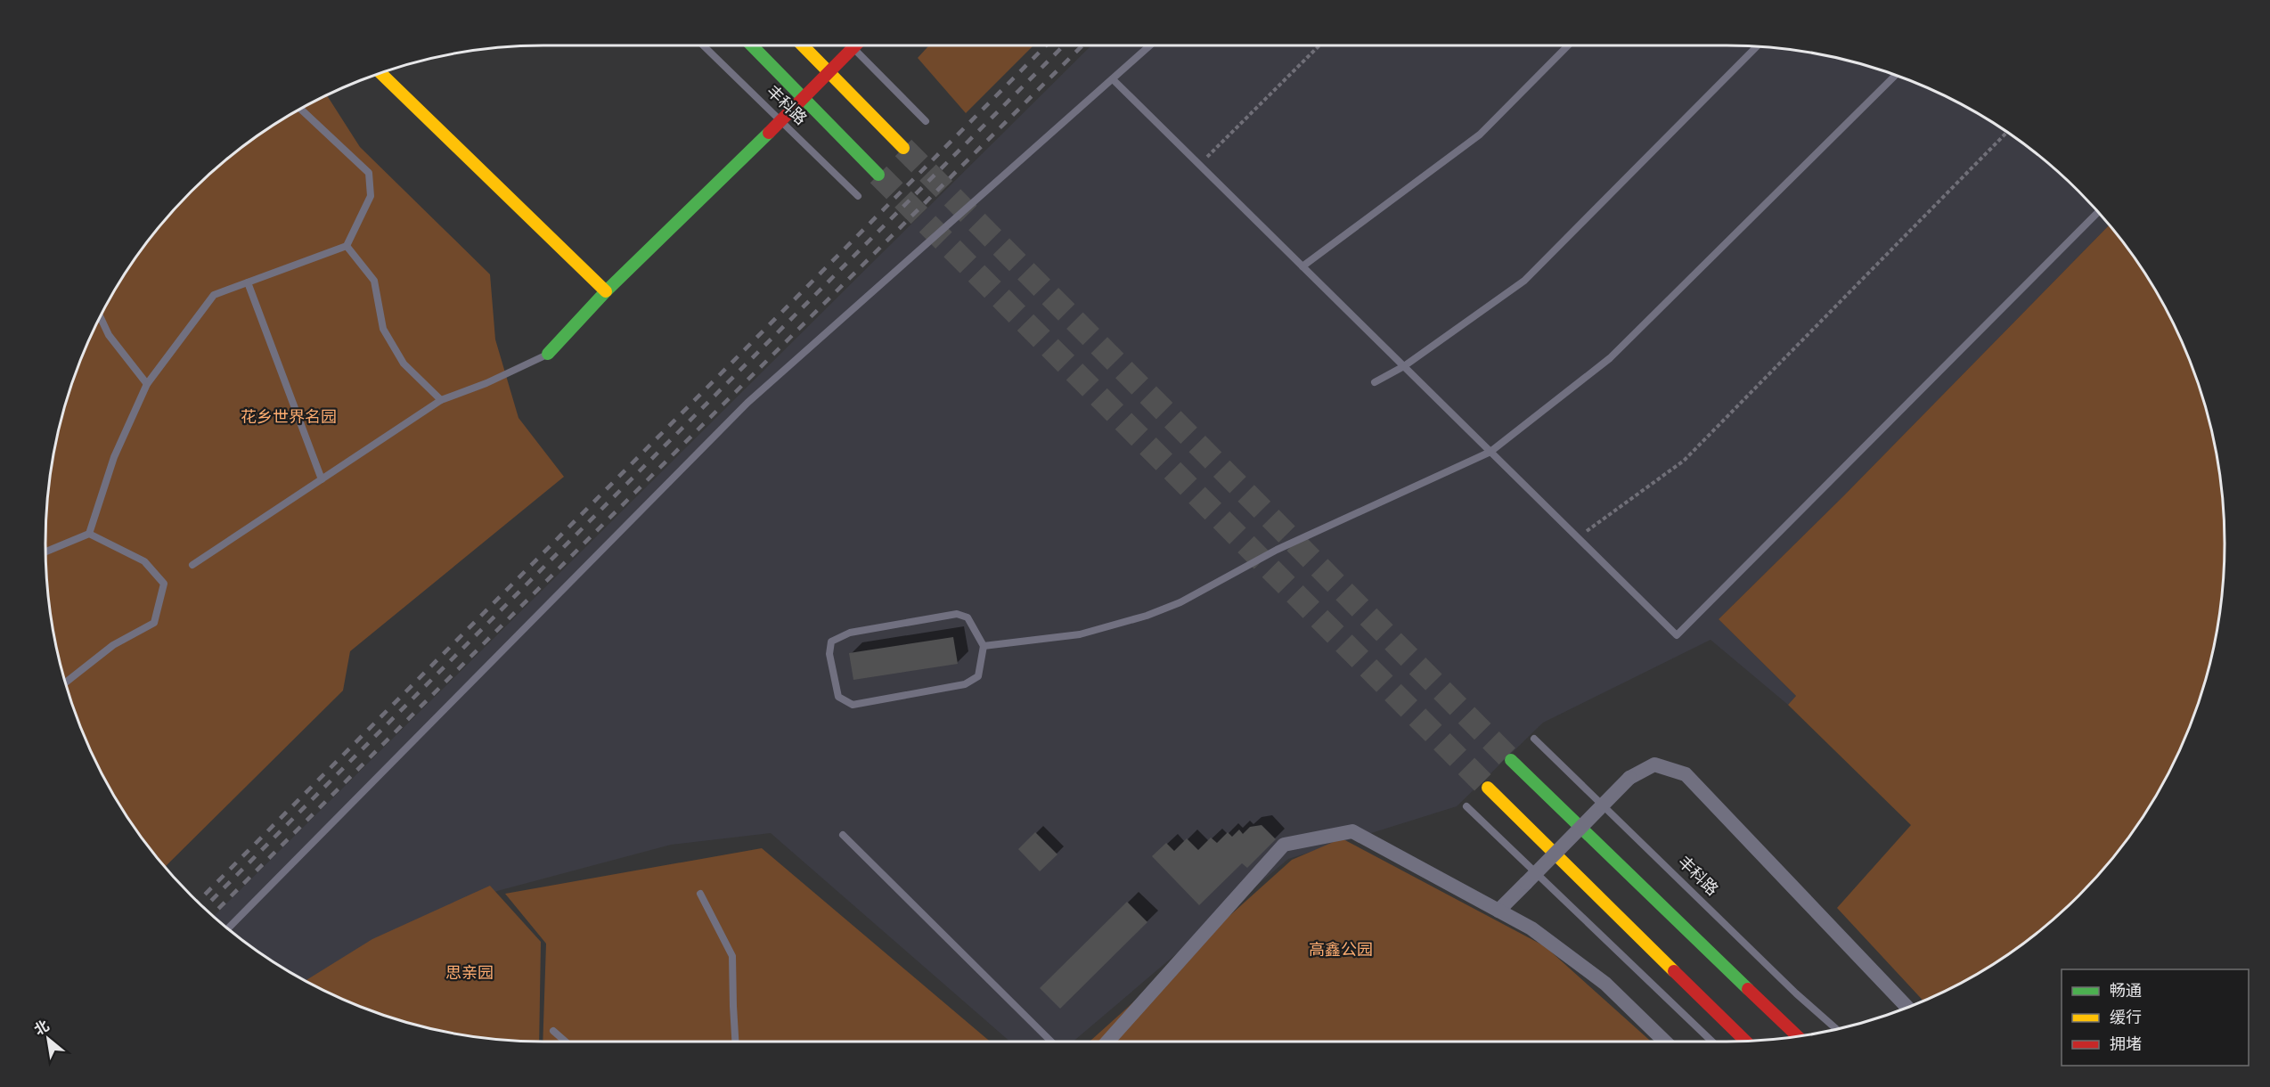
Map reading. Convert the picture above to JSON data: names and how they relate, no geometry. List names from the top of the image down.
{
  "streets": {
    "main road": ["丰科路"]
  },
  "parks": ["花乡世界名园", "高鑫公园", "思亲园"],
  "legend": ["畅通", "缓行", "拥堵"],
  "north": "top left"
}
